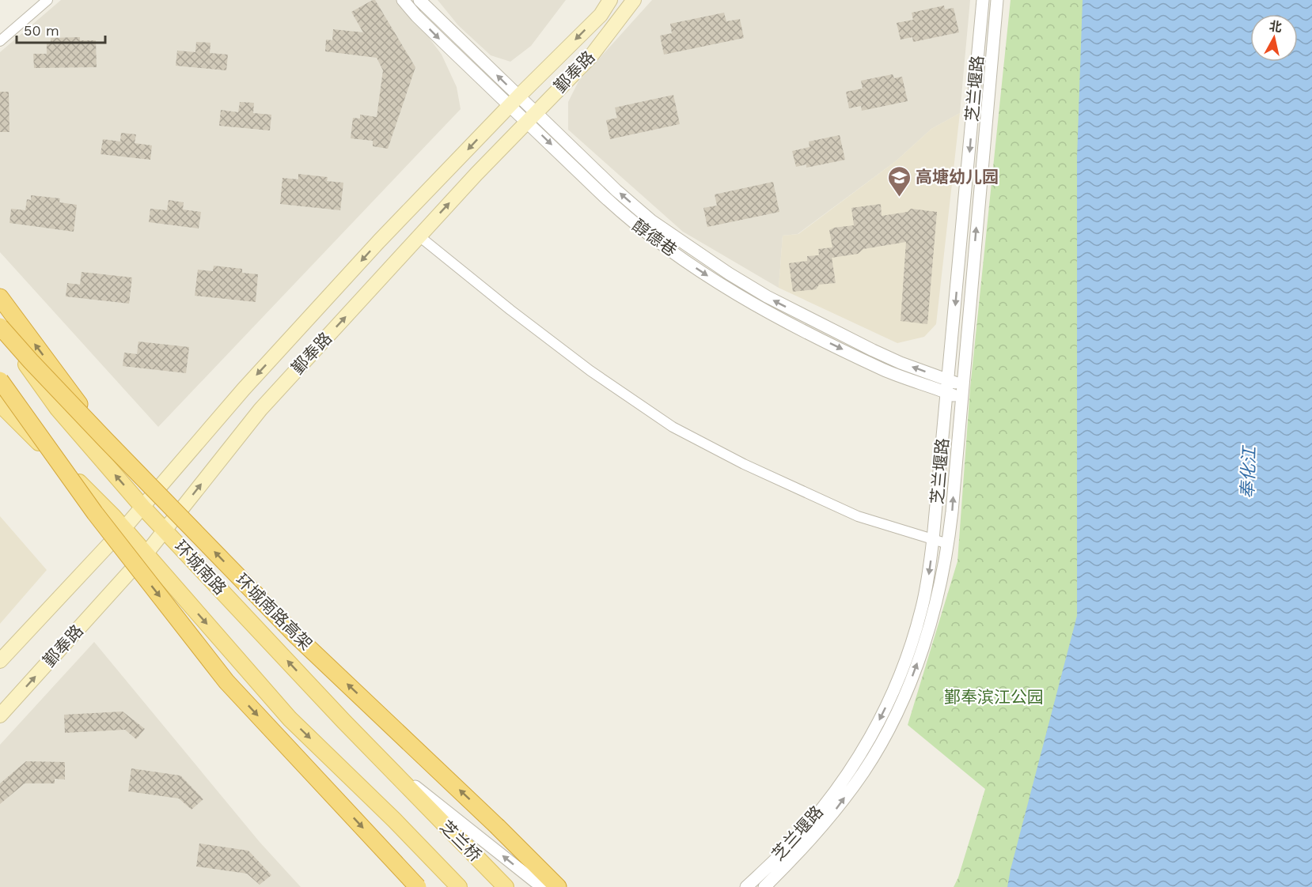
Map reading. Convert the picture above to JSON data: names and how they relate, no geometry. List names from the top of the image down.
{
  "streets": {
    "highway": ["环城南路高架"],
    "main road": ["鄞奉路", "环城南路", "芝兰桥"],
    "street": ["芝兰堰路", "醇德巷"]
  },
  "crossings": [
    ["鄞奉路", "醇德巷"],
    ["鄞奉路", "环城南路"],
    ["芝兰堰路", "醇德巷"],
    ["环城南路", "环城南路高架"],
    ["环城南路", "芝兰桥"]
  ],
  "water": ["奉化江"],
  "parks": ["鄞奉滨江公园"],
  "places": {
    "school or university": ["高塘幼儿园"]
  },
  "scale_bar": "50 m",
  "north": "top"
}
